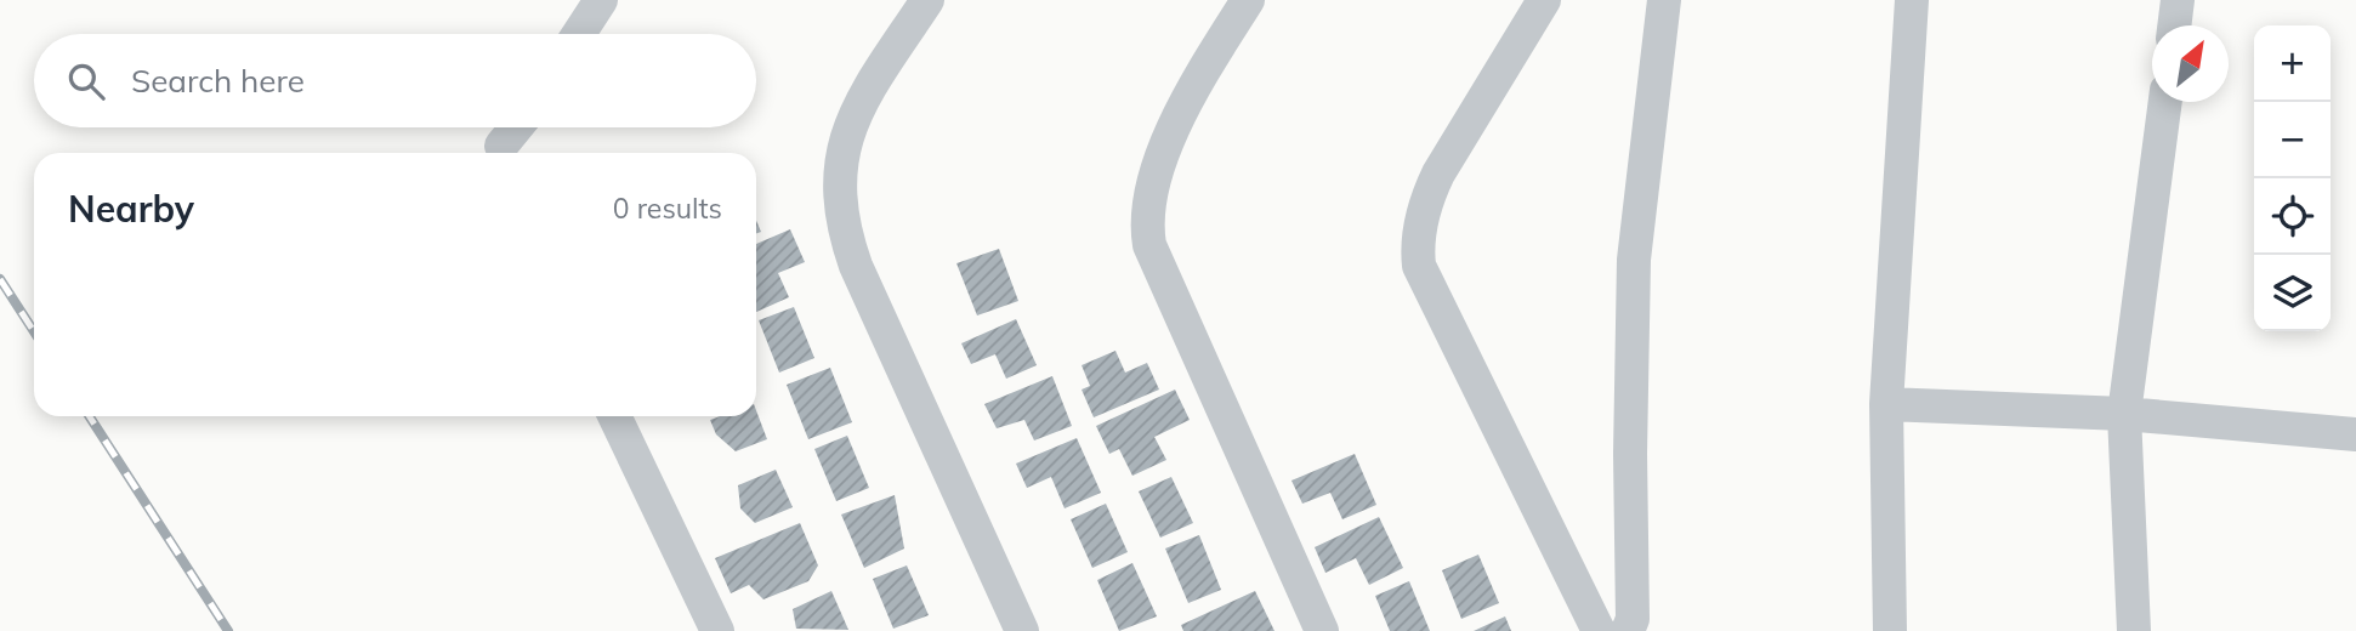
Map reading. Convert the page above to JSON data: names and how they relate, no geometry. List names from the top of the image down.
{
  "north": "top right",
  "page": {
    "map_buttons": ["+", "−"],
    "search": "Search here",
    "heading": ["Nearby", "0 results"]
  }
}
